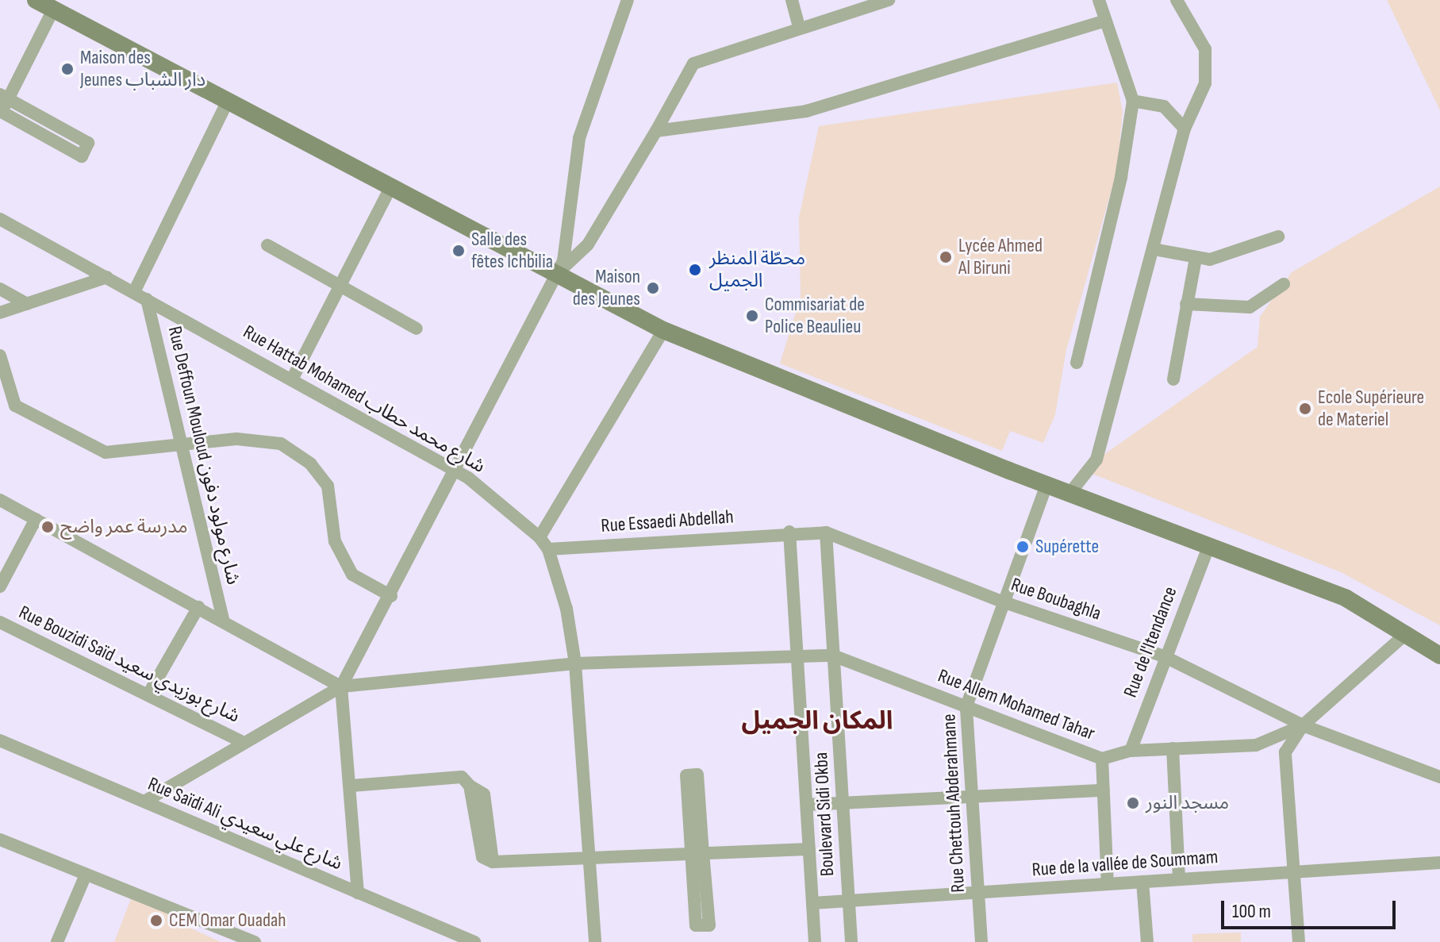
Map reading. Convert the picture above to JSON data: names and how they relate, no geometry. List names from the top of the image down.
{
  "streets": {
    "street": [
      "Rue Hattab Mohamed شارع محمد حطاب",
      "Rue Deffoun Mouloud شارع مولود دفون",
      "Rue Essaedi Abdellah",
      "Rue Boubaghla",
      "Rue de l'Itendance",
      "Rue Bouzidi Saïd شارع بوزيدي سعيد",
      "Rue Allem Mohamed Tahar",
      "Rue Chettouh Abderahmane",
      "Boulevard Sidi Okba",
      "Rue Saïdi Ali شارع علي سعيدي",
      "Rue de la vallée de Soummam"
    ]
  },
  "crossings": [
    ["Rue Hattab Mohamed شارع محمد حطاب", "Rue Deffoun Mouloud شارع مولود دفون"],
    ["Rue Hattab Mohamed شارع محمد حطاب", "Rue Essaedi Abdellah"],
    ["Rue Hattab Mohamed شارع محمد حطاب", "Rue Allem Mohamed Tahar"],
    ["Rue Essaedi Abdellah", "Rue Boubaghla"],
    ["Rue Boubaghla", "Rue de l'Itendance"],
    ["Rue Boubaghla", "Rue Allem Mohamed Tahar"],
    ["Rue Boubaghla", "Rue Chettouh Abderahmane"],
    ["Rue Boubaghla", "Boulevard Sidi Okba"],
    ["Rue de l'Itendance", "Rue Allem Mohamed Tahar"],
    ["Rue Allem Mohamed Tahar", "Rue Chettouh Abderahmane"],
    ["Rue Allem Mohamed Tahar", "Boulevard Sidi Okba"],
    ["Rue Chettouh Abderahmane", "Rue de la vallée de Soummam"],
    ["Boulevard Sidi Okba", "Rue de la vallée de Soummam"]
  ],
  "districts": ["المكان الجميل"],
  "places": [
    "Maison des Jeunes دار الشباب",
    "Salle des fêtes Ichbilia",
    "Lycée Ahmed Al Biruni",
    "محطّة المنظر الجميل",
    "Maison des Jeunes",
    "Commisariat de Police Beaulieu",
    "Ecole Supérieure de Materiel",
    "مدرسة عمر واضح",
    "Supérette",
    "مسجد النور",
    "CEM Omar Ouadah"
  ],
  "scale_bar": "100 m"
}
